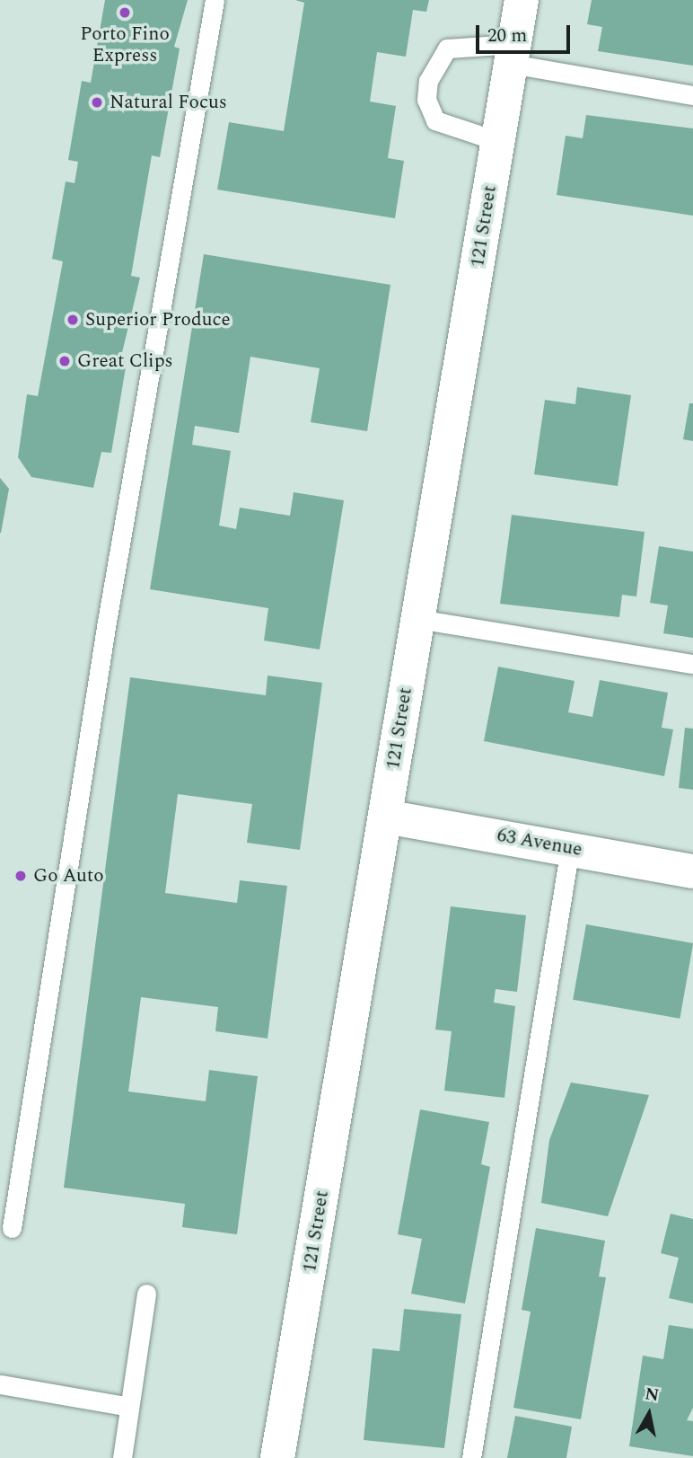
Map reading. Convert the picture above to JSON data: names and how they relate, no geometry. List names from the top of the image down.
{
  "streets": {
    "street": ["121 Street", "63 Avenue"]
  },
  "crossings": [
    ["121 Street", "63 Avenue"]
  ],
  "places": [
    "Porto Fino Express",
    "Natural Focus",
    "Superior Produce",
    "Great Clips",
    "Go Auto"
  ],
  "scale_bar": "20 m",
  "north": "top"
}
